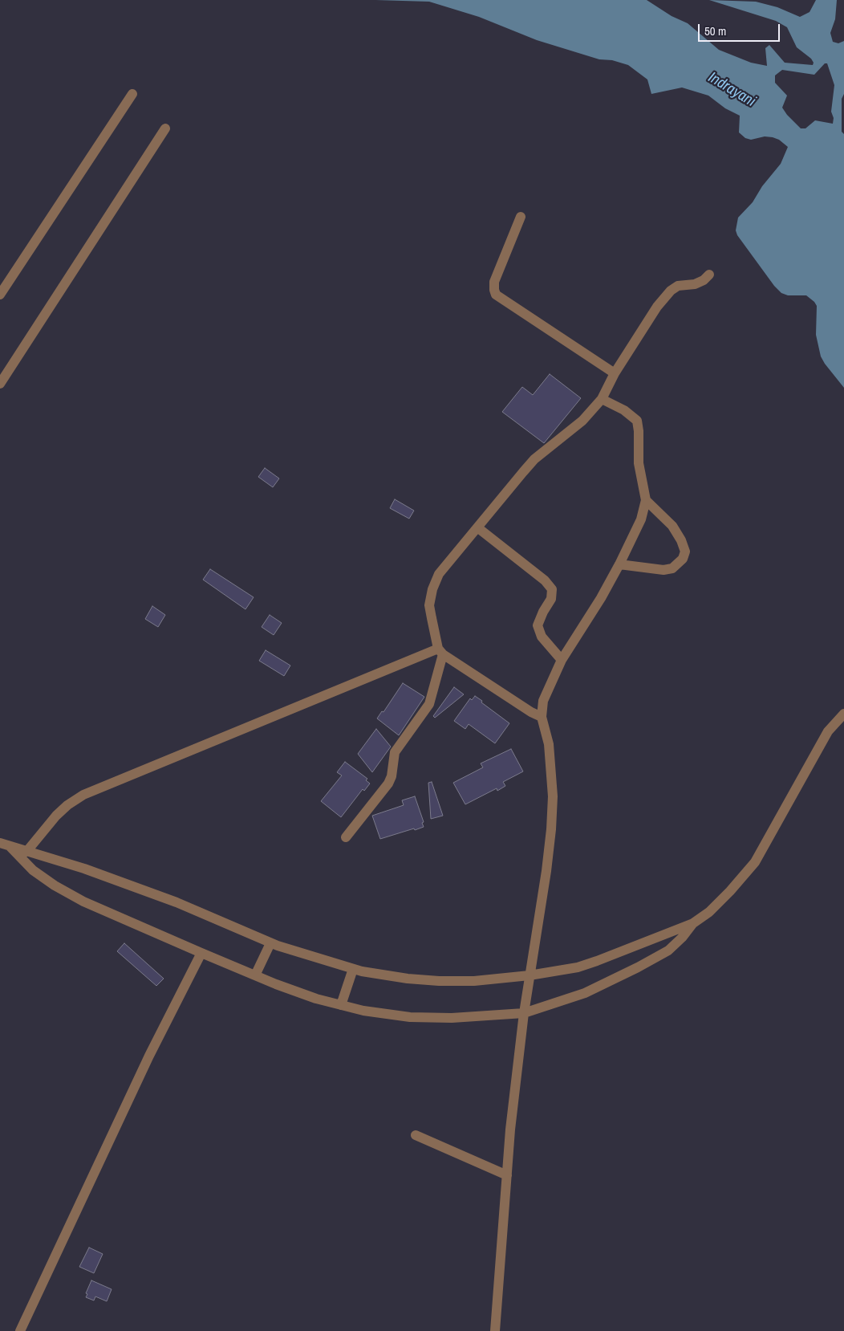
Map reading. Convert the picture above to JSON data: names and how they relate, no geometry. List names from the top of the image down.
{
  "water": ["Indrayani"],
  "scale_bar": "50 m"
}
